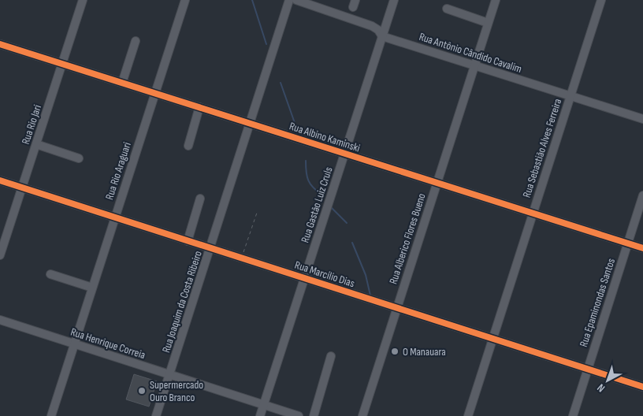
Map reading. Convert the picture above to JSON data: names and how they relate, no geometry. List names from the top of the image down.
{
  "streets": {
    "street": [
      "Rua Antônio Cândido Cavalim",
      "Rua Rio Jari",
      "Rua Albino Kaminski",
      "Rua Sebastião Alves Ferreira",
      "Rua Rio Araguari",
      "Rua Gastão Luiz Cruls",
      "Rua Alberico Flores Bueno",
      "Rua Marcílio Dias",
      "Rua Joaquim da Costa Ribeiro",
      "Rua Epaminondas Santos",
      "Rua Henrique Correia"
    ]
  },
  "crossings": [
    ["Rua Antônio Cândido Cavalim", "Rua Sebastião Alves Ferreira"],
    ["Rua Antônio Cândido Cavalim", "Rua Gastão Luiz Cruls"],
    ["Rua Antônio Cândido Cavalim", "Rua Alberico Flores Bueno"],
    ["Rua Rio Jari", "Rua Albino Kaminski"],
    ["Rua Rio Jari", "Rua Marcílio Dias"],
    ["Rua Albino Kaminski", "Rua Sebastião Alves Ferreira"],
    ["Rua Albino Kaminski", "Rua Rio Araguari"],
    ["Rua Albino Kaminski", "Rua Gastão Luiz Cruls"],
    ["Rua Albino Kaminski", "Rua Alberico Flores Bueno"],
    ["Rua Albino Kaminski", "Rua Joaquim da Costa Ribeiro"],
    ["Rua Albino Kaminski", "Rua Epaminondas Santos"],
    ["Rua Sebastião Alves Ferreira", "Rua Marcílio Dias"],
    ["Rua Rio Araguari", "Rua Marcílio Dias"],
    ["Rua Rio Araguari", "Rua Henrique Correia"],
    ["Rua Gastão Luiz Cruls", "Rua Marcílio Dias"],
    ["Rua Gastão Luiz Cruls", "Rua Henrique Correia"],
    ["Rua Alberico Flores Bueno", "Rua Marcílio Dias"],
    ["Rua Marcílio Dias", "Rua Joaquim da Costa Ribeiro"],
    ["Rua Marcílio Dias", "Rua Epaminondas Santos"],
    ["Rua Joaquim da Costa Ribeiro", "Rua Henrique Correia"]
  ],
  "places": ["O Manauara", "Supermercado Ouro Branco"],
  "north": "bottom left"
}
